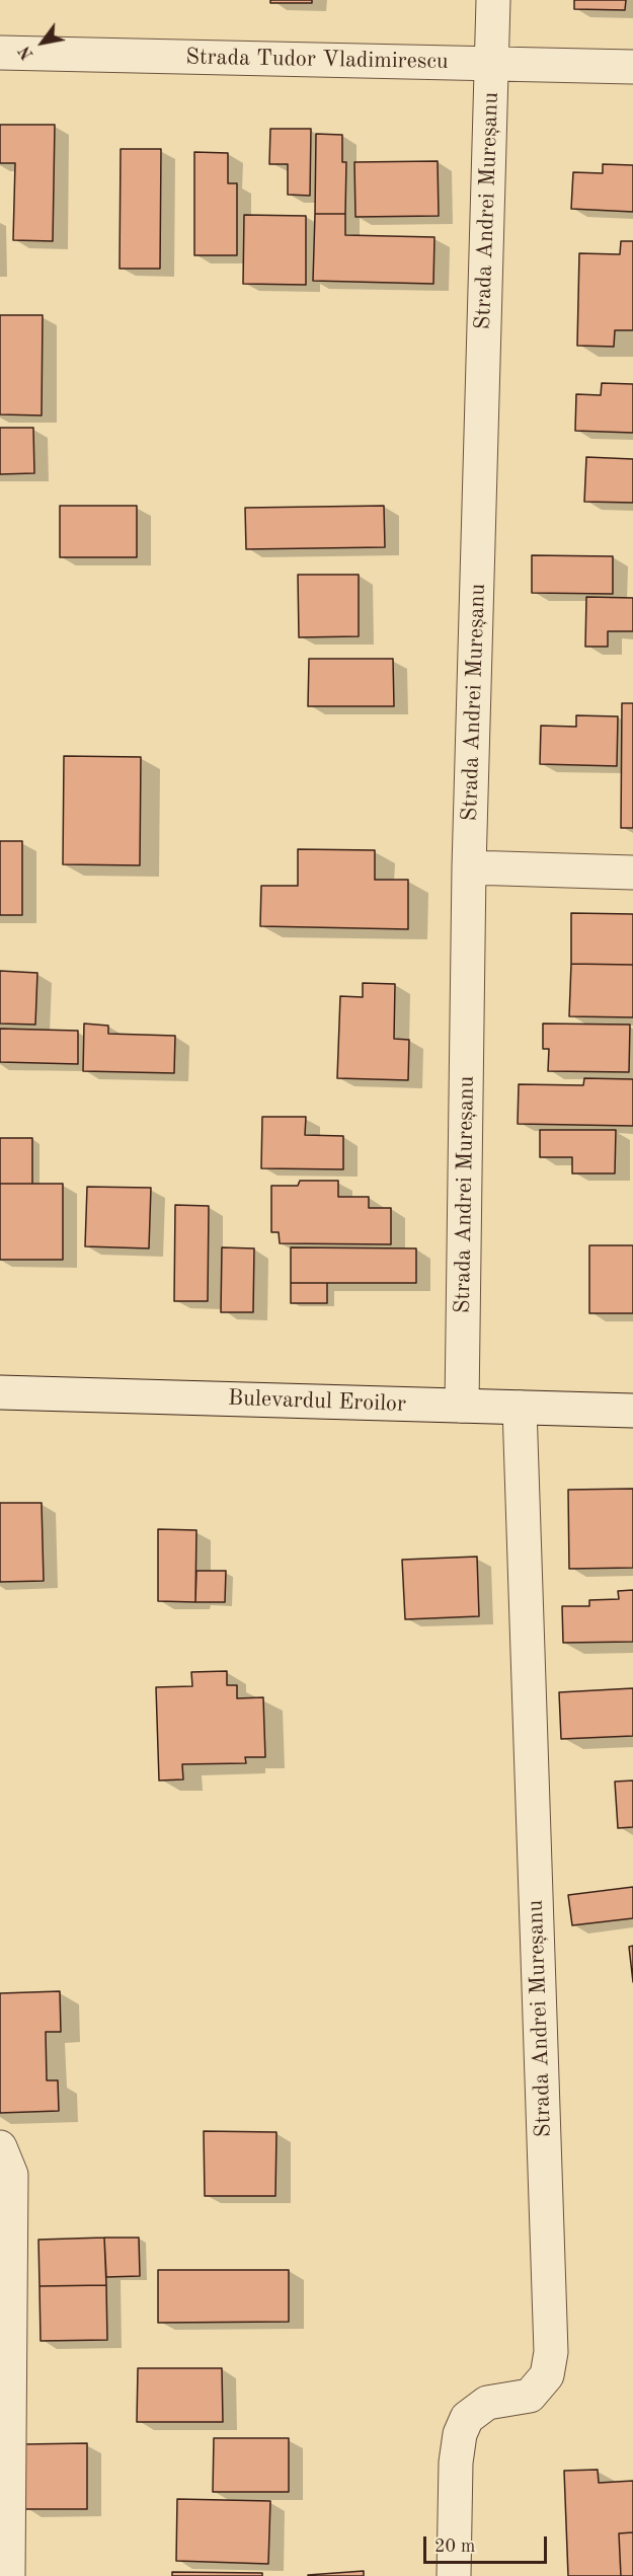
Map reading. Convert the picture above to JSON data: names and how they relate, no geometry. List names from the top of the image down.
{
  "streets": {
    "street": ["Strada Tudor Vladimirescu", "Strada Andrei Mureșanu", "Bulevardul Eroilor"]
  },
  "crossings": [
    ["Strada Tudor Vladimirescu", "Strada Andrei Mureșanu"],
    ["Strada Andrei Mureșanu", "Bulevardul Eroilor"]
  ],
  "scale_bar": "20 m",
  "north": "bottom left"
}
